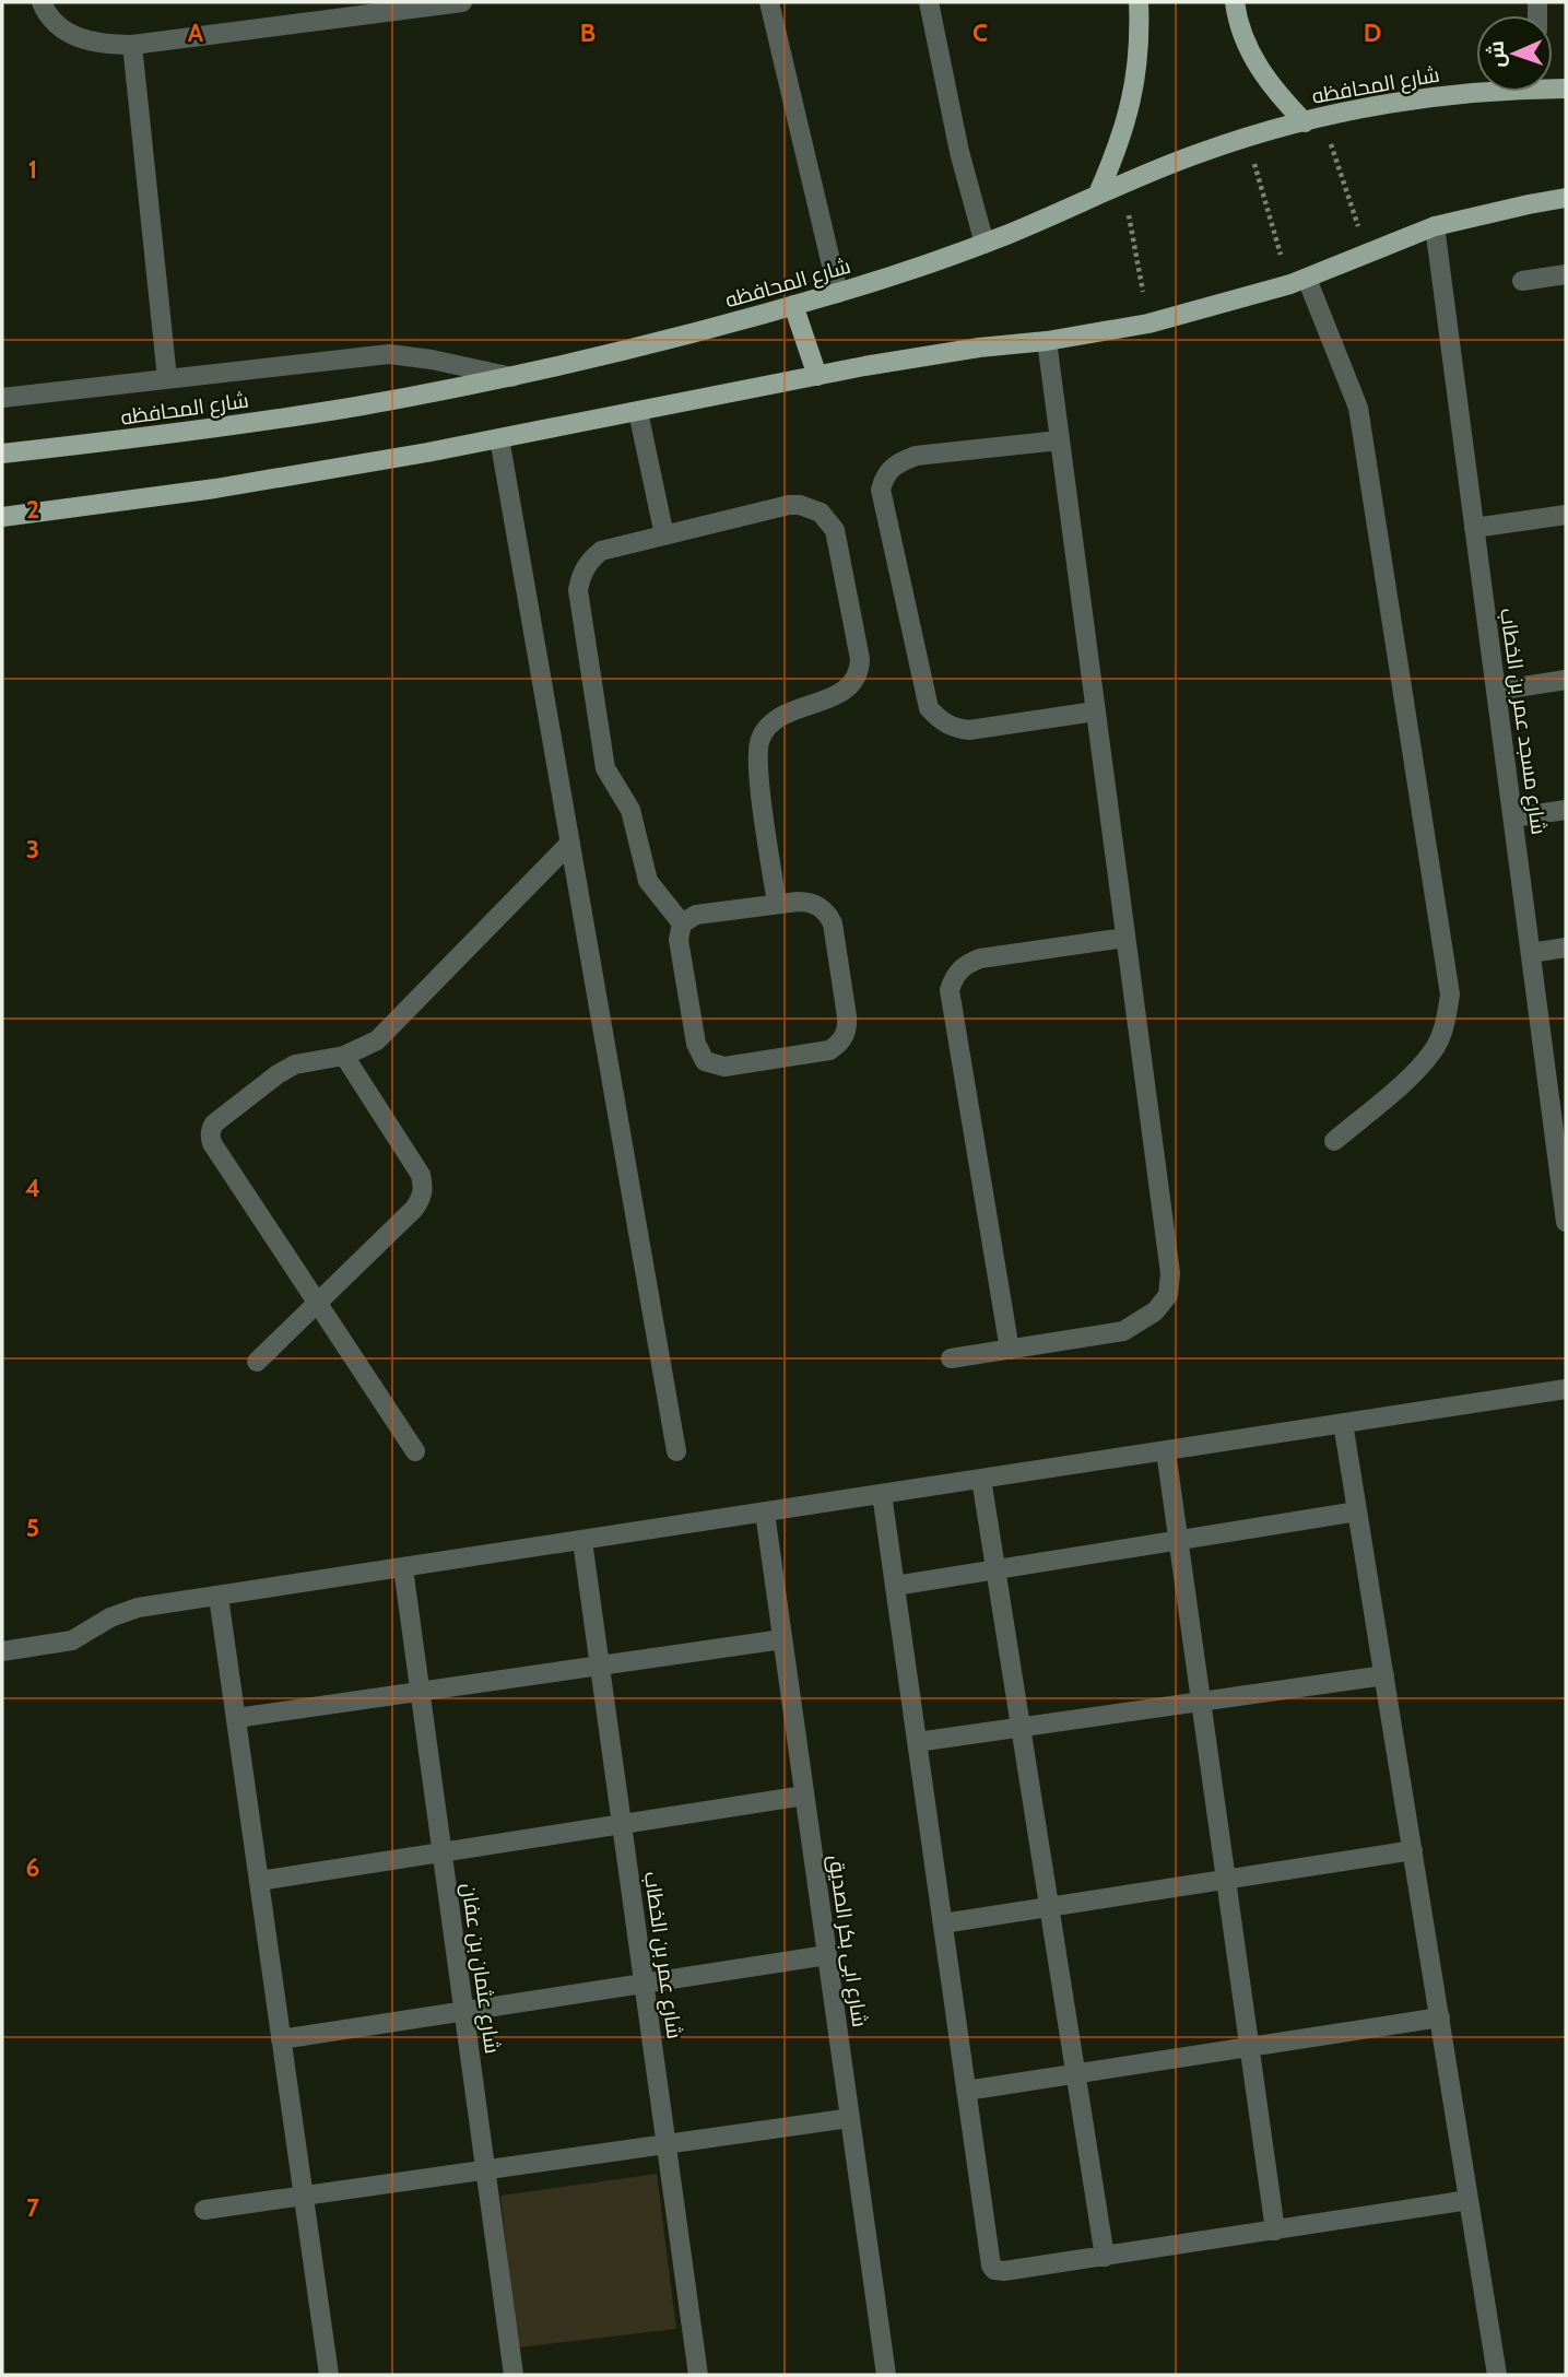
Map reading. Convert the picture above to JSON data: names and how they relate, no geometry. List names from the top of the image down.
{
  "streets": {
    "main road": ["شارع المحافظه"],
    "street": [
      "شارع مسجد عمر بن الخطاب",
      "شارع ابى بكر الصديق",
      "شارع عمر بن الخطاب",
      "شارع عثمان بن عفان"
    ]
  },
  "north": "left",
  "grid": {
    "columns": [
      "A",
      "B",
      "C",
      "D"
    ],
    "rows": [
      "1",
      "2",
      "3",
      "4",
      "5",
      "6",
      "7"
    ]
  }
}
